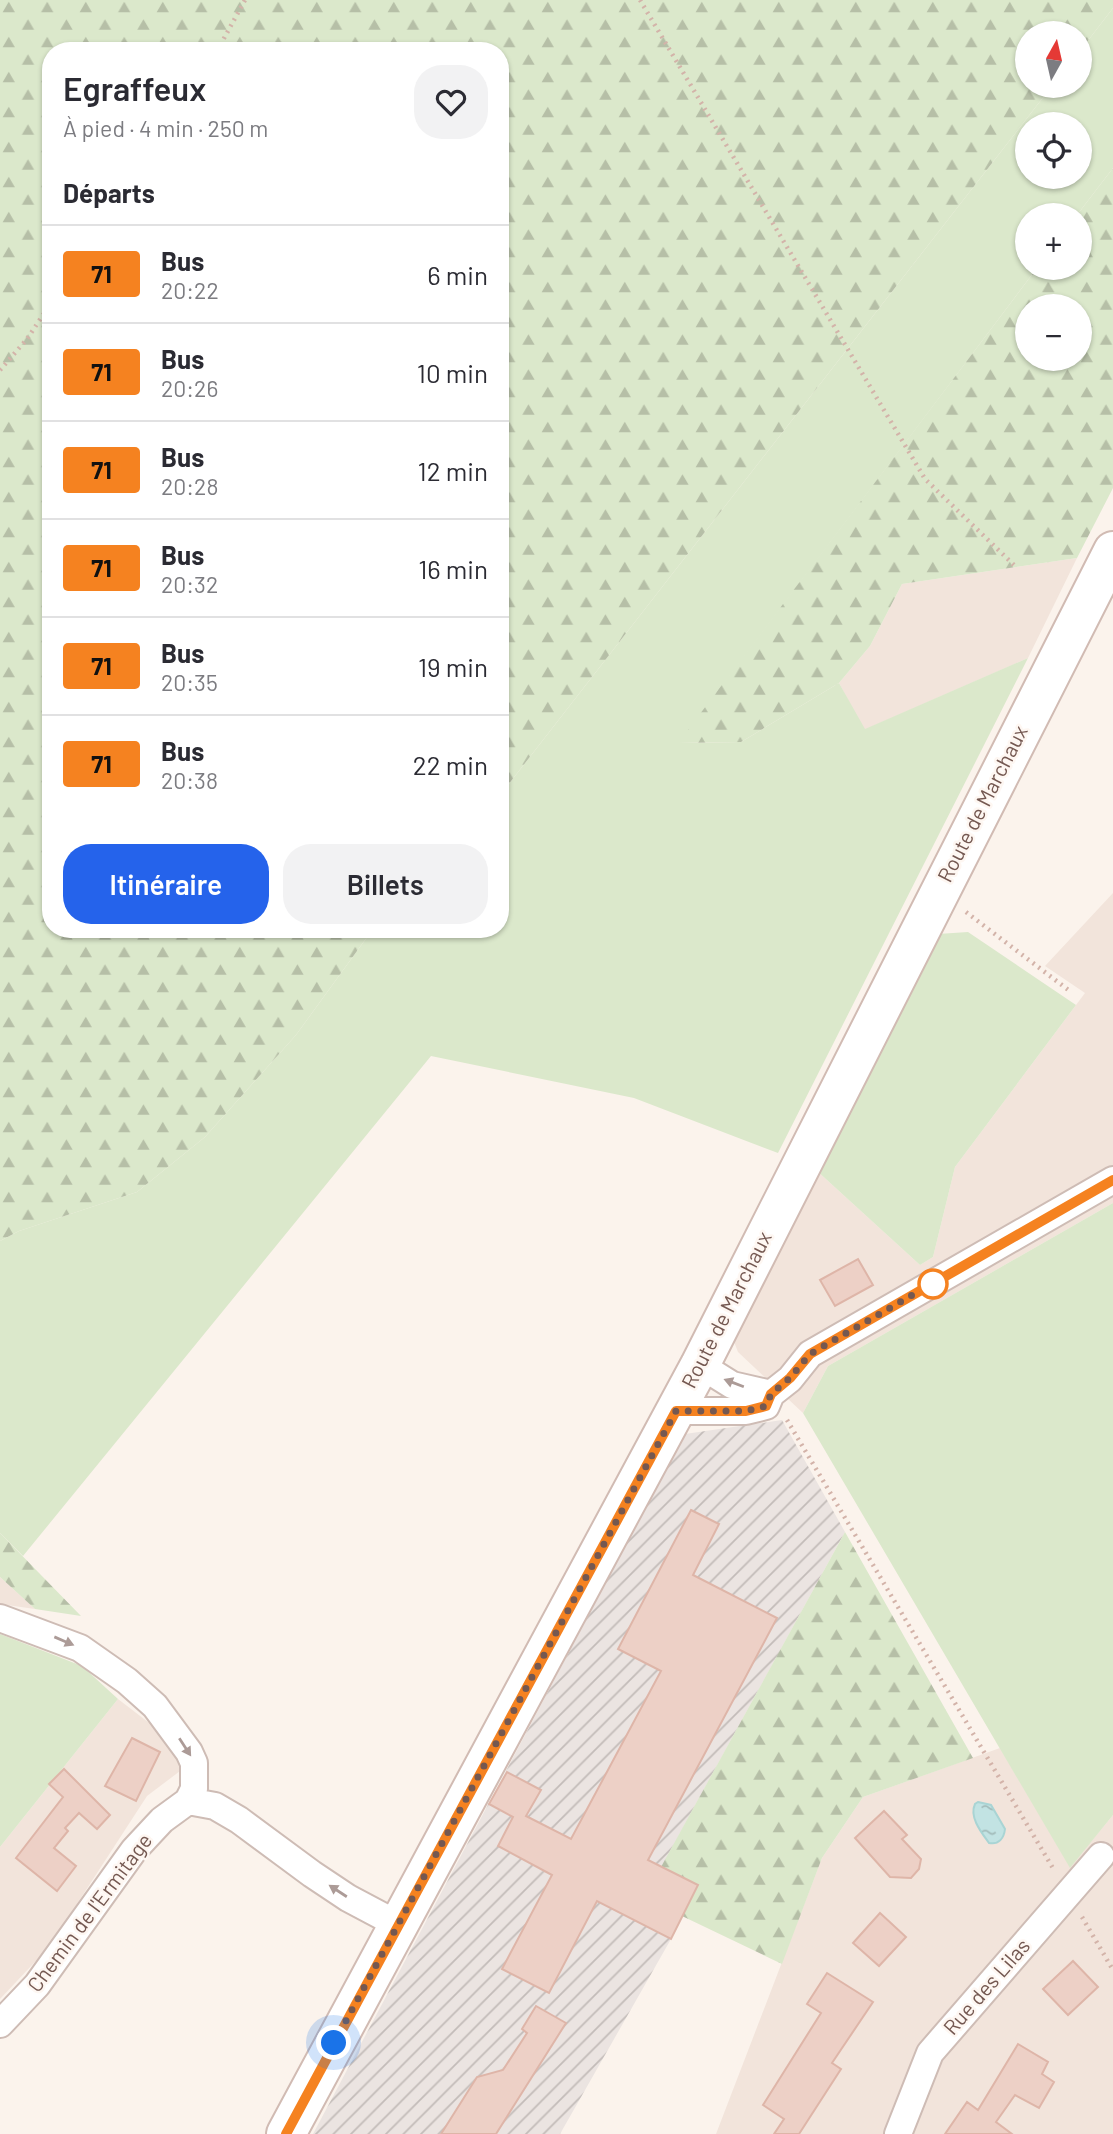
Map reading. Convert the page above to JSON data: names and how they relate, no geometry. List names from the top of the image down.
{
  "streets": {
    "main road": ["Route de Marchaux"],
    "street": ["Chemin de l'Ermitage", "Rue des Lilas"]
  },
  "lines": ["bus line 71"],
  "north": "top",
  "page": {
    "map_buttons": ["+", "−"],
    "heading": [
      ["Egraffeux", "À pied · 4 min · 250 m"],
      "Départs"
    ],
    "list": [
      {
        "mark": "71",
        "name": "Bus",
        "note": "20:22",
        "value": "6 min"
      },
      {
        "mark": "71",
        "name": "Bus",
        "note": "20:26",
        "value": "10 min"
      },
      {
        "mark": "71",
        "name": "Bus",
        "note": "20:28",
        "value": "12 min"
      },
      {
        "mark": "71",
        "name": "Bus",
        "note": "20:32",
        "value": "16 min"
      },
      {
        "mark": "71",
        "name": "Bus",
        "note": "20:35",
        "value": "19 min"
      },
      {
        "mark": "71",
        "name": "Bus",
        "note": "20:38",
        "value": "22 min"
      }
    ],
    "buttons": ["Itinéraire", "Billets"]
  }
}
